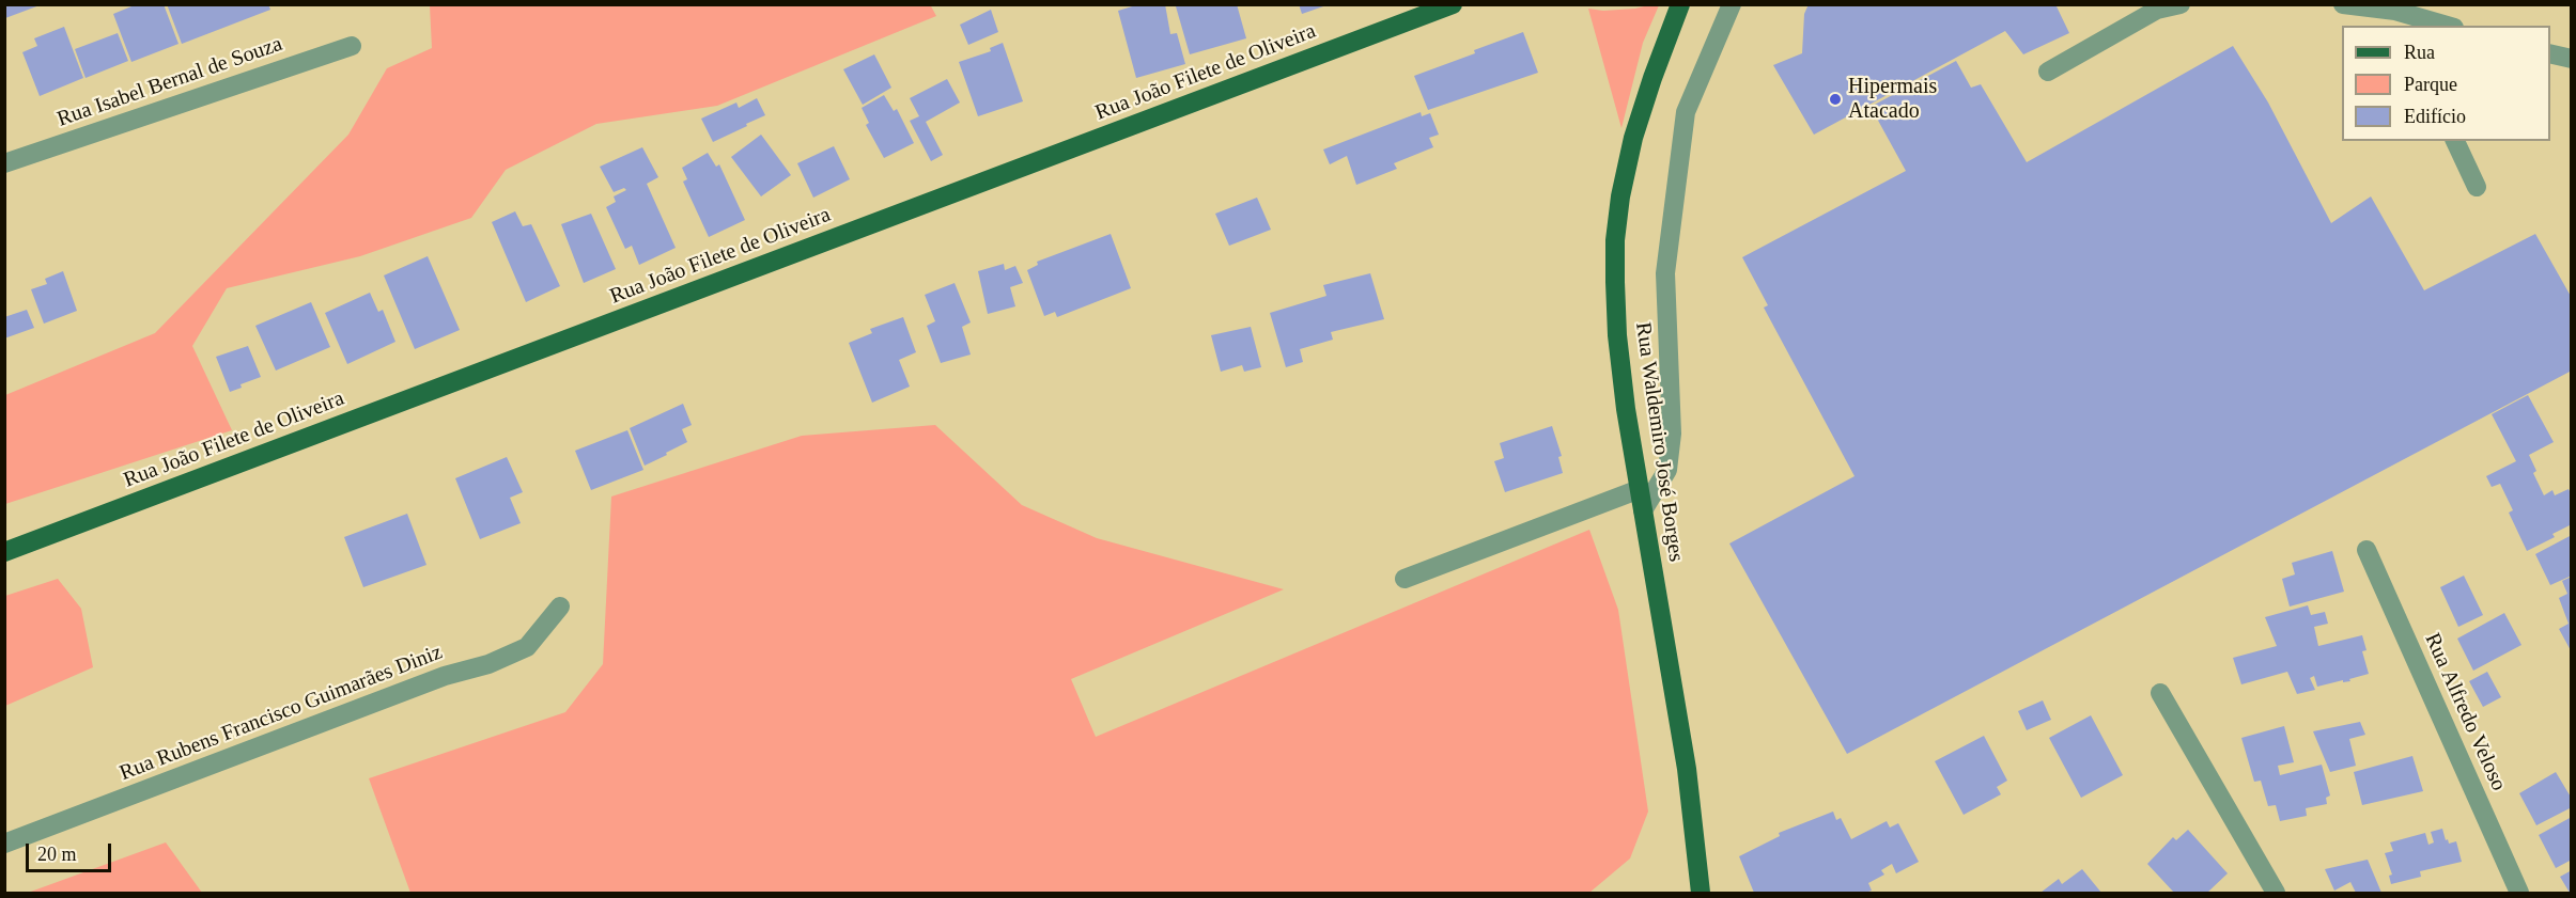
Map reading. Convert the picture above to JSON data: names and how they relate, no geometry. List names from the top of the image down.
{
  "streets": {
    "main road": ["Rua João Filete de Oliveira", "Rua Waldemiro José Borges"],
    "street": ["Rua Isabel Bernal de Souza", "Rua Alfredo Veloso", "Rua Rubens Francisco Guimarães Diniz"]
  },
  "places": ["Hipermais Atacado"],
  "legend": ["Rua", "Parque", "Edifício"],
  "scale_bar": "20 m"
}
